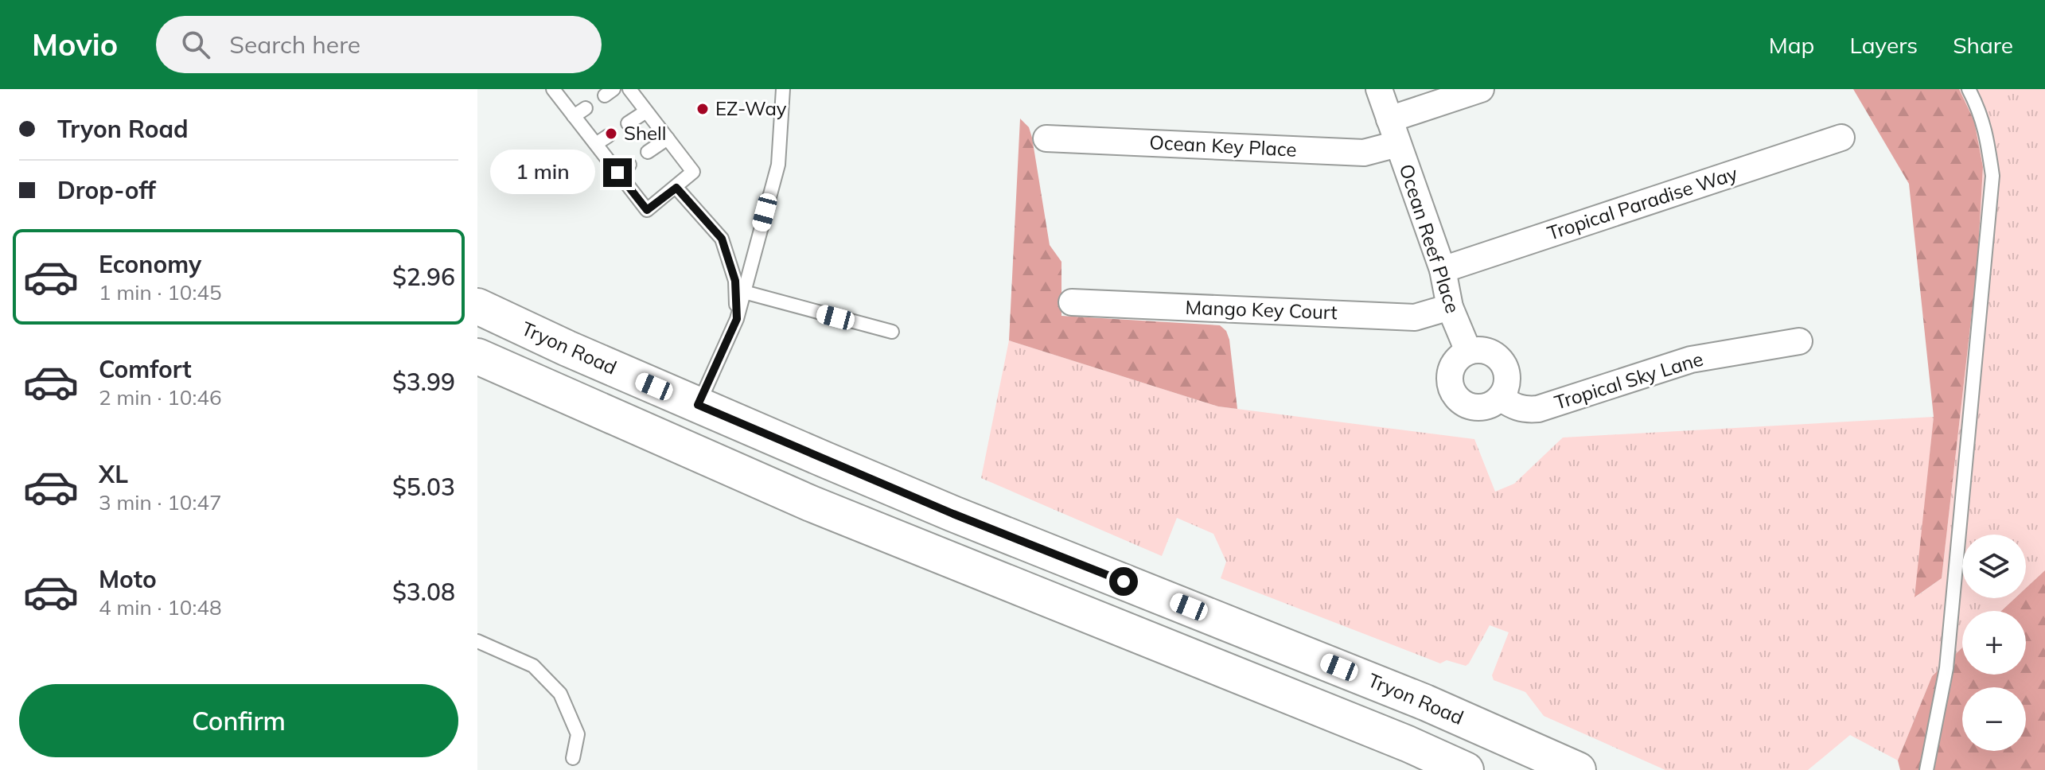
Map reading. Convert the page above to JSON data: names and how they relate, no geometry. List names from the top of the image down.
{
  "streets": {
    "main road": ["Tryon Road"],
    "street": [
      "Ocean Key Place",
      "Tropical Paradise Way",
      "Ocean Reef Place",
      "Mango Key Court",
      "Tropical Sky Lane"
    ]
  },
  "crossings": [
    ["Ocean Key Place", "Ocean Reef Place"],
    ["Tropical Paradise Way", "Ocean Reef Place"],
    ["Ocean Reef Place", "Mango Key Court"],
    ["Ocean Reef Place", "Tropical Sky Lane"]
  ],
  "places": ["EZ-Way", "Shell"],
  "page": {
    "header": "Movio",
    "search": "Search here",
    "nav": ["Map", "Layers", "Share"],
    "banner": ["Tryon Road", "Drop-off"],
    "bubble": "1 min",
    "list": [
      {
        "name": "Economy",
        "note": "1 min · 10:45",
        "value": "$2.96"
      },
      {
        "name": "Comfort",
        "note": "2 min · 10:46",
        "value": "$3.99"
      },
      {
        "name": "XL",
        "note": "3 min · 10:47",
        "value": "$5.03"
      },
      {
        "name": "Moto",
        "note": "4 min · 10:48",
        "value": "$3.08"
      }
    ],
    "map_buttons": ["+", "−"],
    "buttons": "Confirm"
  }
}
